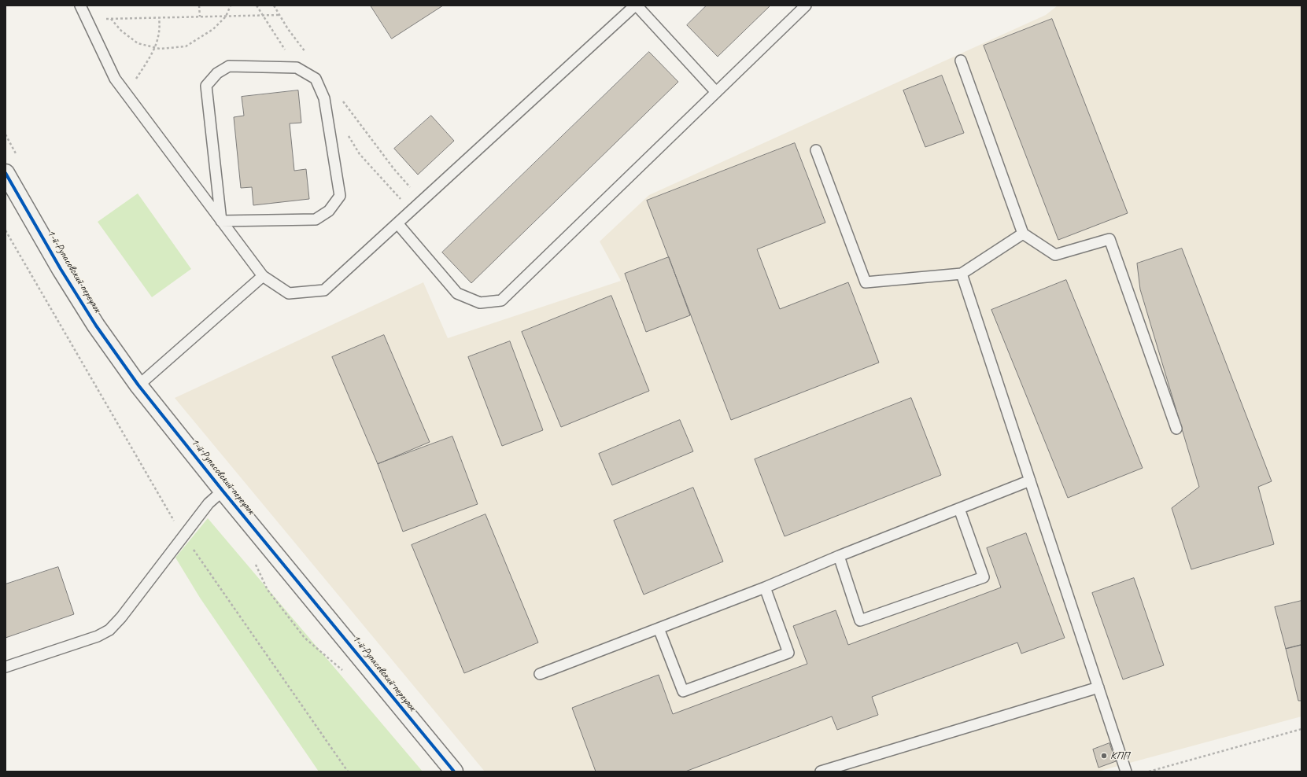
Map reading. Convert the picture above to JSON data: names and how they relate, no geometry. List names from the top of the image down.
{
  "streets": {
    "street": ["1-й Рупасовский переулок"]
  },
  "places": ["КПП"]
}
